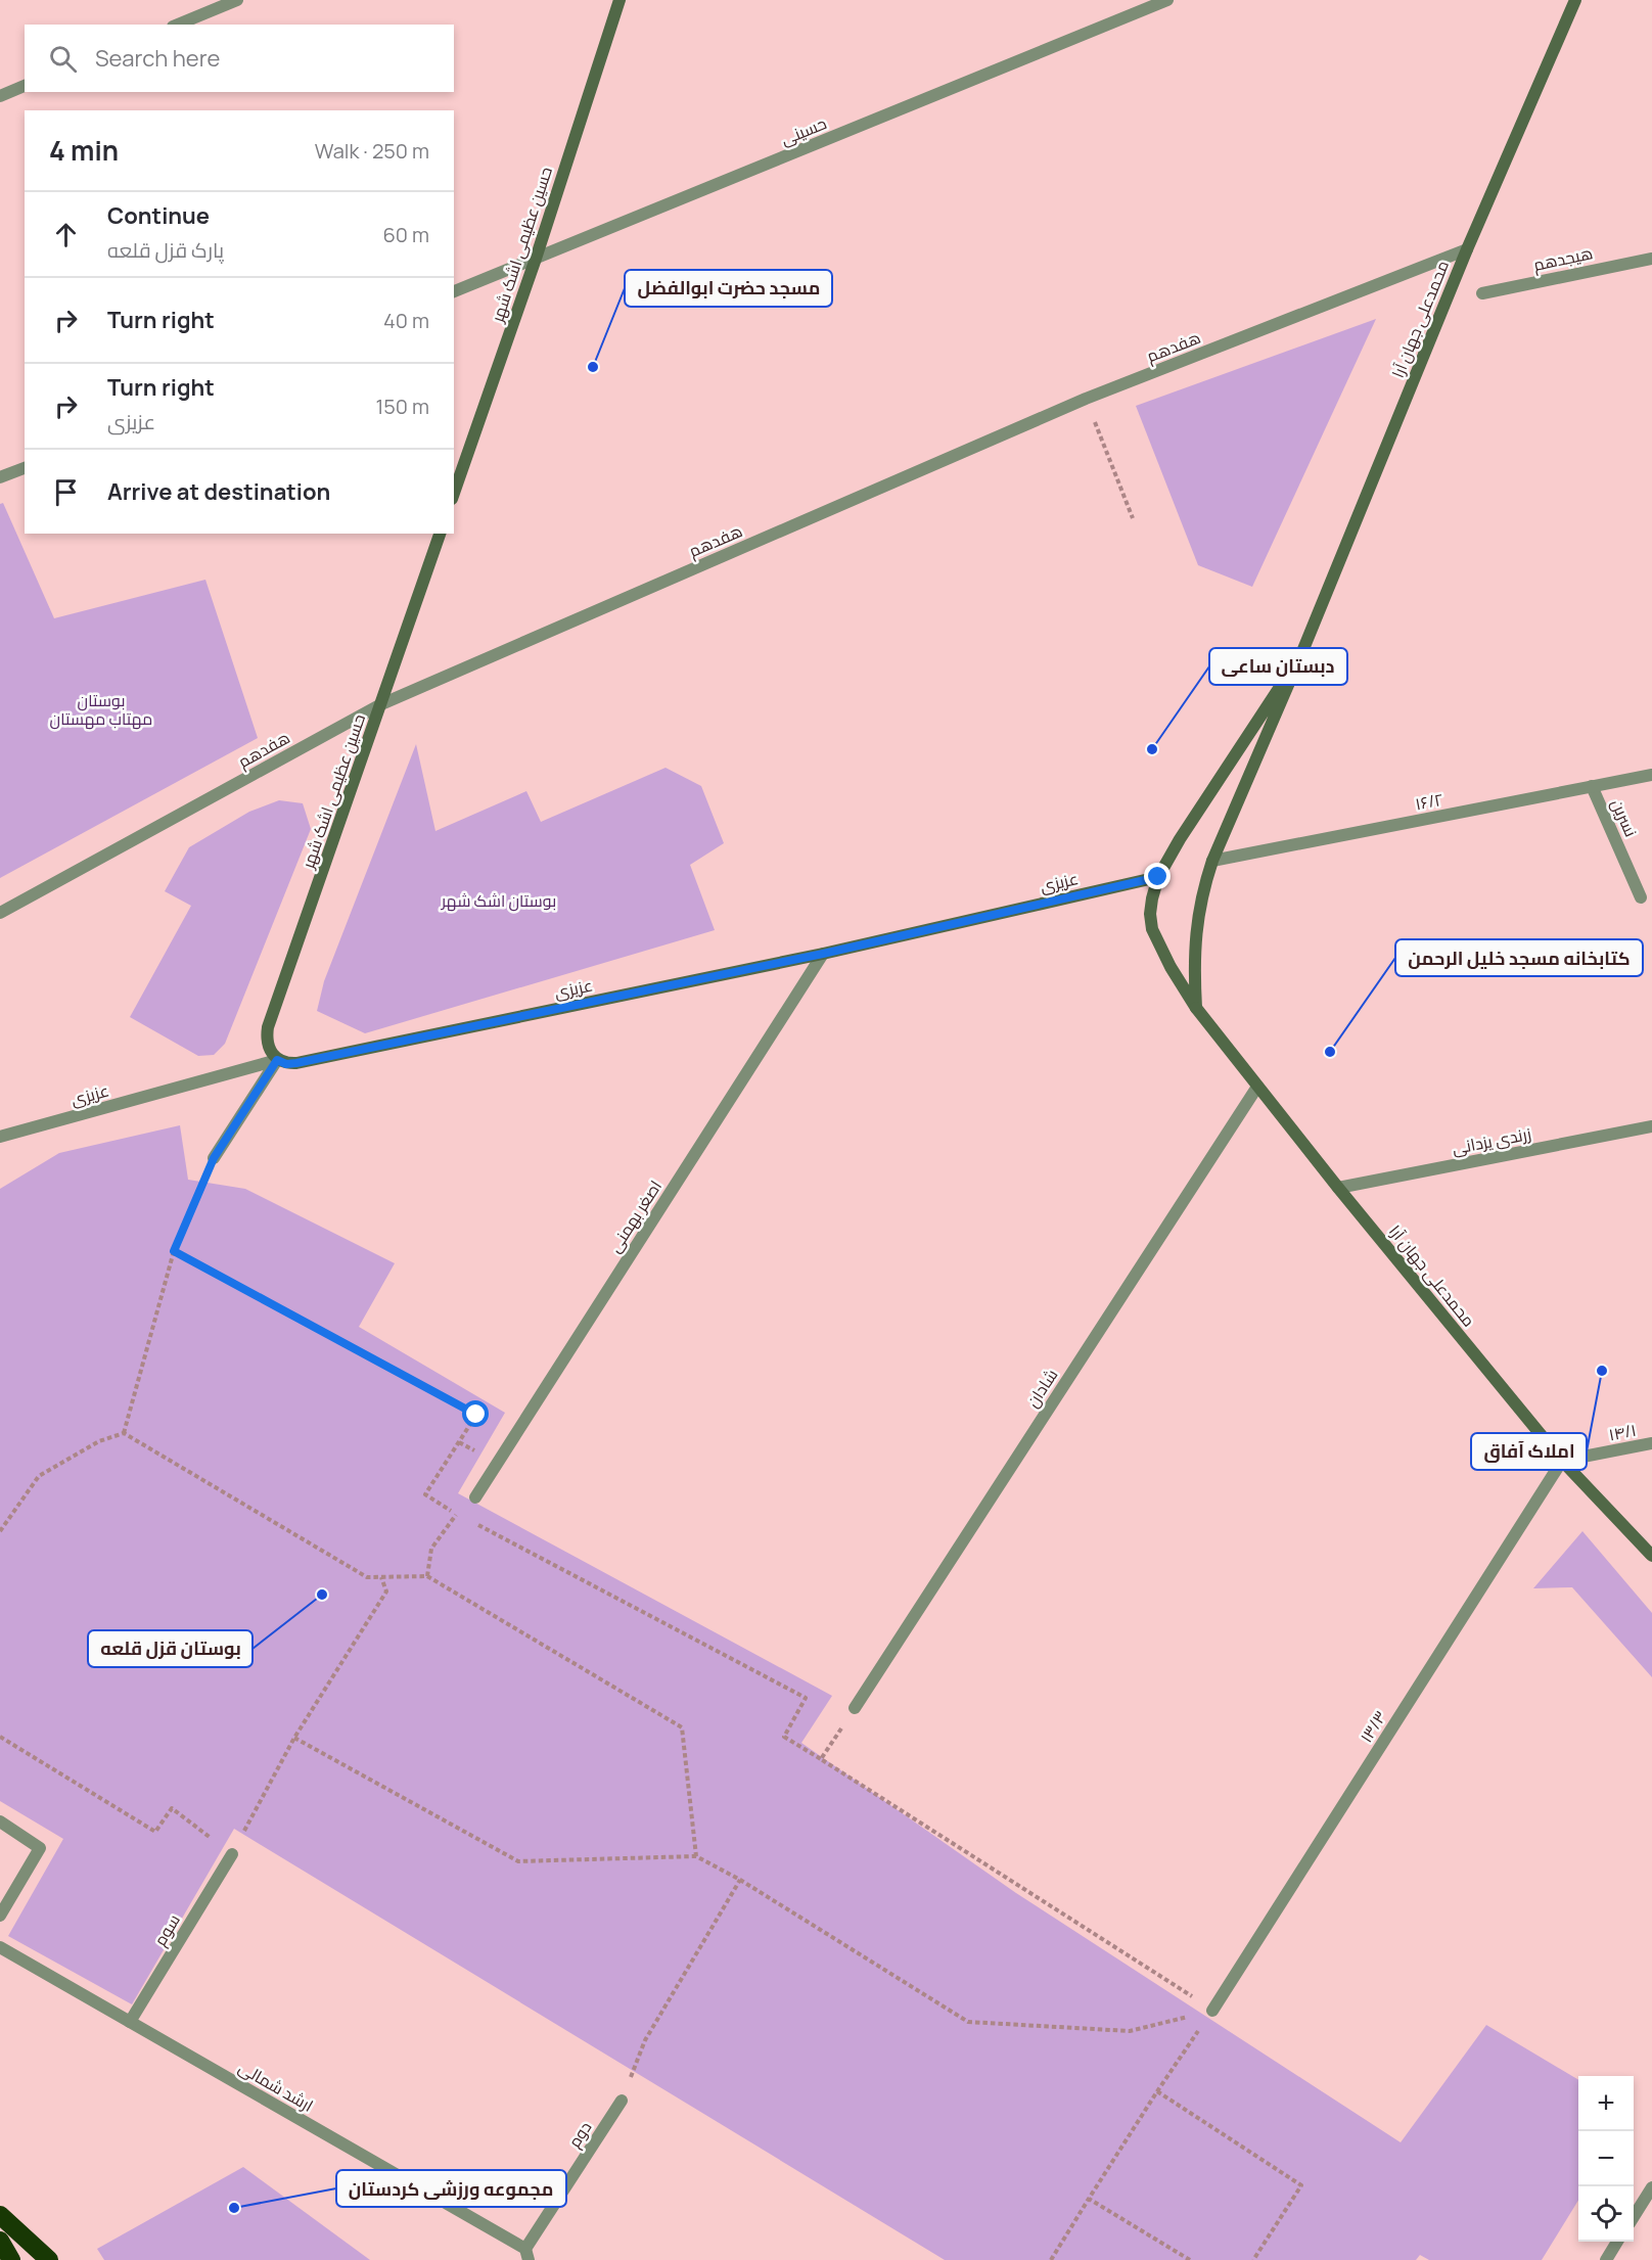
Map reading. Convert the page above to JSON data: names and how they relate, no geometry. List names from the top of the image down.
{
  "streets": {
    "main road": ["حسین عظیمی اشک شهر", "محمدعلی جهان آرا", "عزیزی"],
    "street": [
      "حسینی",
      "هیجدهم",
      "هفدهم",
      "۱۶/۲",
      "نسرین",
      "زرندی یزدانی",
      "اصغر بهمنی",
      "شادان",
      "۱۴/۱",
      "۱۳/۳",
      "سوم",
      "ارشد شمالی",
      "دوم"
    ]
  },
  "crossings": [
    ["حسینی", "حسین عظیمی اشک شهر"],
    ["حسین عظیمی اشک شهر", "هفدهم"],
    ["حسین عظیمی اشک شهر", "عزیزی"],
    ["محمدعلی جهان آرا", "هفدهم"],
    ["محمدعلی جهان آرا", "عزیزی"],
    ["محمدعلی جهان آرا", "زرندی یزدانی"],
    ["محمدعلی جهان آرا", "شادان"],
    ["محمدعلی جهان آرا", "۱۴/۱"],
    ["محمدعلی جهان آرا", "۱۳/۳"],
    ["۱۶/۲", "نسرین"],
    ["عزیزی", "اصغر بهمنی"],
    ["۱۴/۱", "۱۳/۳"],
    ["سوم", "ارشد شمالی"],
    ["ارشد شمالی", "دوم"]
  ],
  "parks": ["بوستان مهتاب مهستان", "بوستان اشک شهر"],
  "places": [
    "مسجد حضرت ابوالفضل",
    "دبستان ساعی",
    "كتابخانه مسجد خليل الرحمن",
    "املاک آفاق",
    "بوستان قزل قلعه",
    "مجموعه ورزشی کردستان"
  ],
  "page": {
    "search": "Search here",
    "heading": ["4 min", "Walk · 250 m"],
    "list": [
      ["Continue", "پارک قزل قلعه", "60 m"],
      ["Turn right", "40 m"],
      ["Turn right", "عزیزی", "150 m"],
      "Arrive at destination"
    ],
    "map_buttons": ["+", "−"]
  }
}
